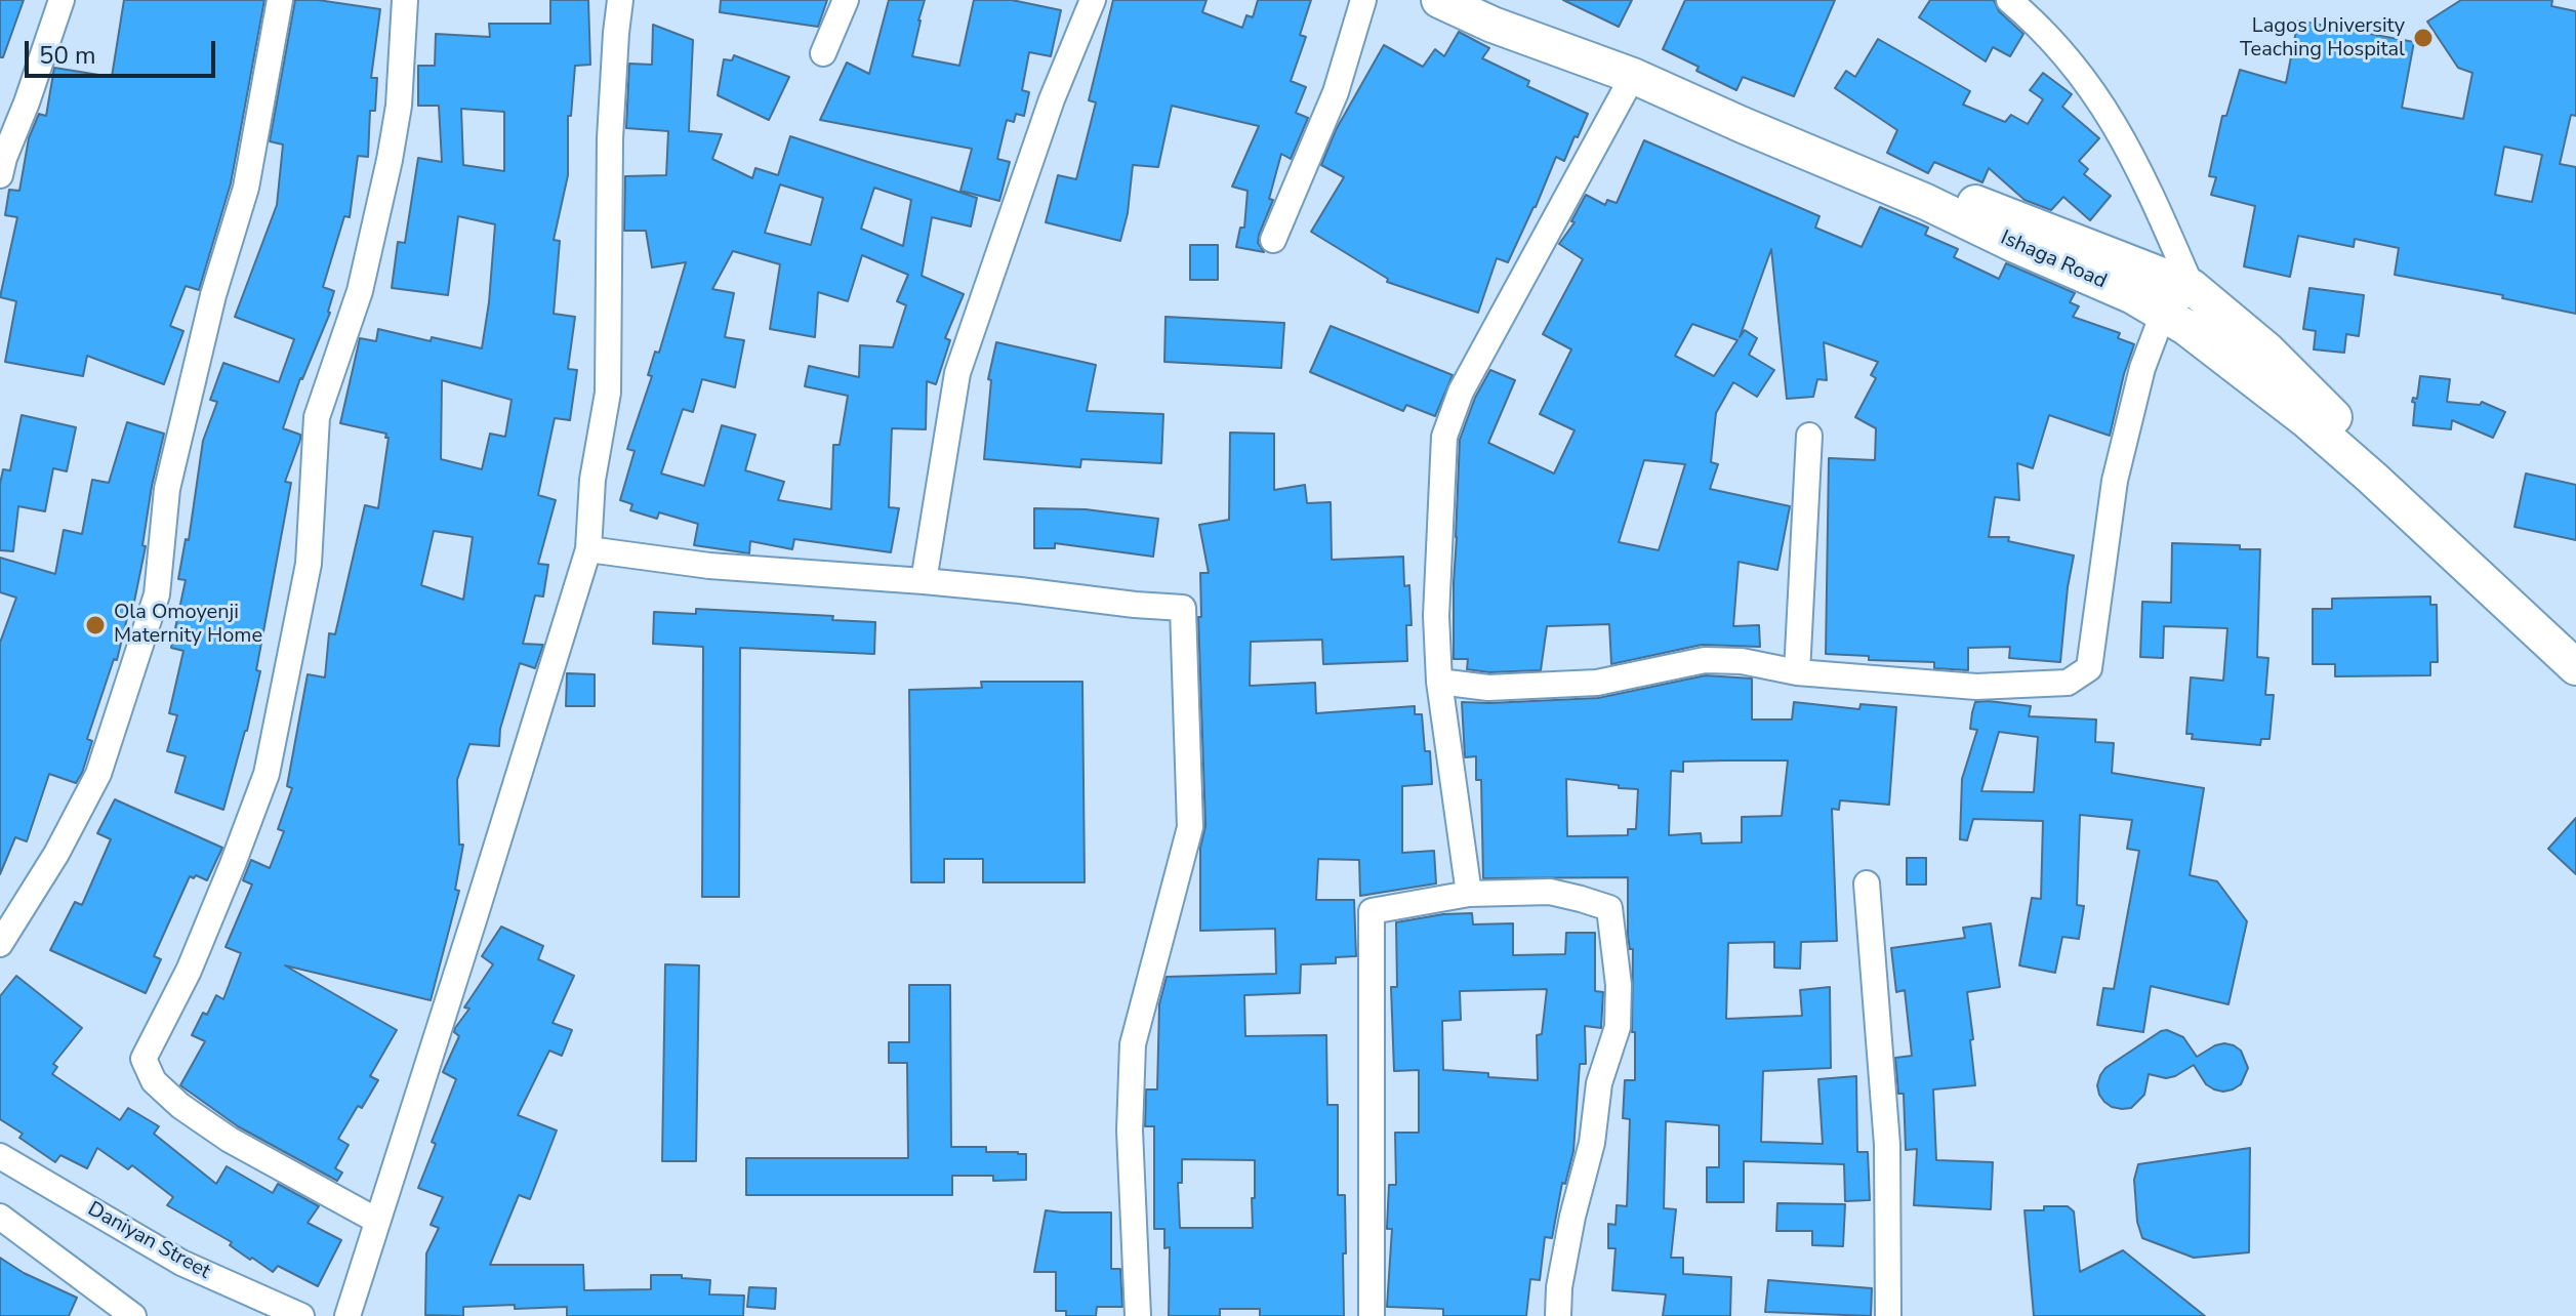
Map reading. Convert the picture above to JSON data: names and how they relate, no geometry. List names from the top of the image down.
{
  "streets": {
    "main road": ["Ishaga Road"],
    "street": ["Daniyan Street"]
  },
  "places": ["Lagos University Teaching Hospital", "Ola Omoyenji Maternity Home"],
  "scale_bar": "50 m"
}
